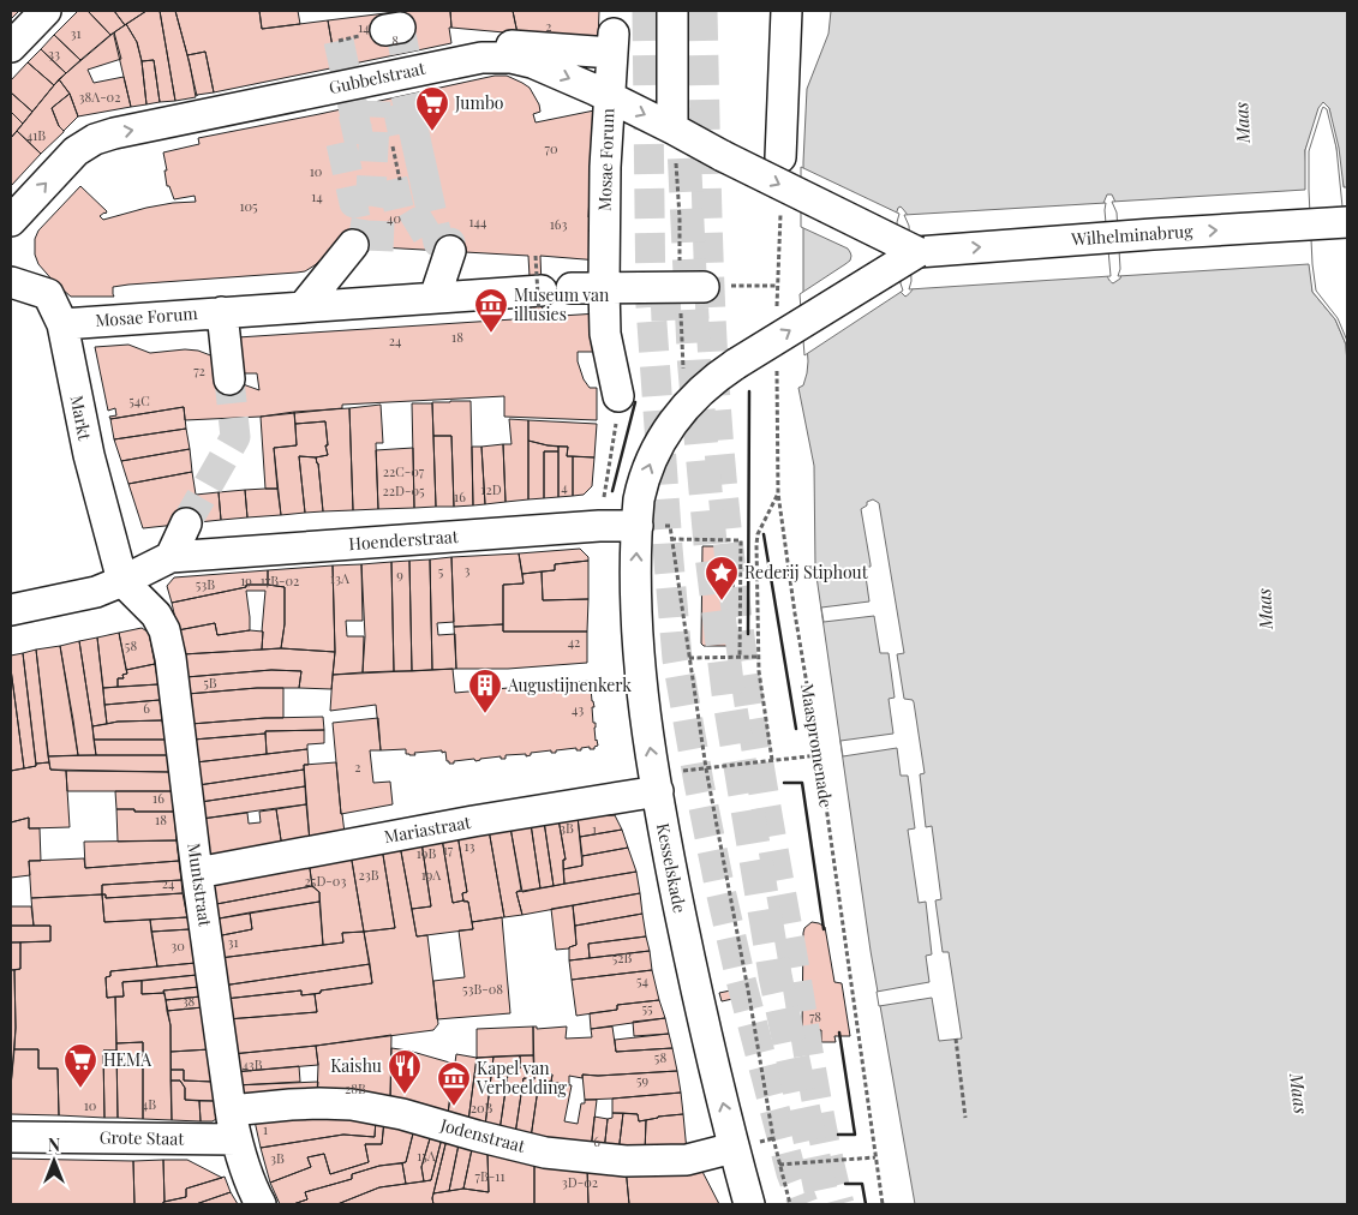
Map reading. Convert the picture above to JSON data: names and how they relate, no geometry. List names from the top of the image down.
{
  "streets": {
    "street": [
      "Gubbelstraat",
      "Mosae Forum",
      "Wilhelminabrug",
      "Markt",
      "Hoenderstraat",
      "Mariastraat",
      "Kesselskade",
      "Muntstraat",
      "Jodenstraat",
      "Grote Staat"
    ],
    "path": ["Maaspromenade"]
  },
  "crossings": [
    ["Gubbelstraat", "Mosae Forum"],
    ["Mosae Forum", "Markt"],
    ["Wilhelminabrug", "Hoenderstraat"],
    ["Wilhelminabrug", "Kesselskade"],
    ["Markt", "Muntstraat"],
    ["Hoenderstraat", "Kesselskade"],
    ["Mariastraat", "Kesselskade"],
    ["Mariastraat", "Muntstraat"],
    ["Kesselskade", "Jodenstraat"],
    ["Muntstraat", "Jodenstraat"],
    ["Muntstraat", "Grote Staat"]
  ],
  "one_way": ["Wilhelminabrug", "Kesselskade"],
  "water": ["Maas"],
  "places": {
    "supermarket": ["Jumbo", "HEMA"],
    "museum": ["Museum van illusies", "Kapel van Verbeelding"],
    "place": ["Rederij Stiphout"],
    "building": ["Augustijnenkerk"],
    "restaurant": ["Kaishu"]
  },
  "house_numbers": [
    "2",
    "14",
    "31",
    "8",
    "33",
    "38A-02",
    "41B",
    "70",
    "10",
    "14",
    "105",
    "40",
    "144",
    "163",
    "18",
    "24",
    "72",
    "54C",
    "22C-07",
    "4",
    "12D",
    "22D-05",
    "16",
    "3",
    "5",
    "9",
    "13A",
    "19",
    "17B-02",
    "53B",
    "42",
    "58",
    "5B",
    "6",
    "43",
    "2",
    "16",
    "18",
    "3B",
    "1",
    "13",
    "17",
    "19B",
    "23B",
    "19A",
    "25D-03",
    "24",
    "31",
    "30",
    "52B",
    "54",
    "53B-08",
    "38",
    "55",
    "78",
    "58",
    "43B",
    "59",
    "28B",
    "4B",
    "10",
    "20B",
    "1",
    "6",
    "15A",
    "3B",
    "7B-11",
    "3D-02"
  ],
  "north": "top"
}
